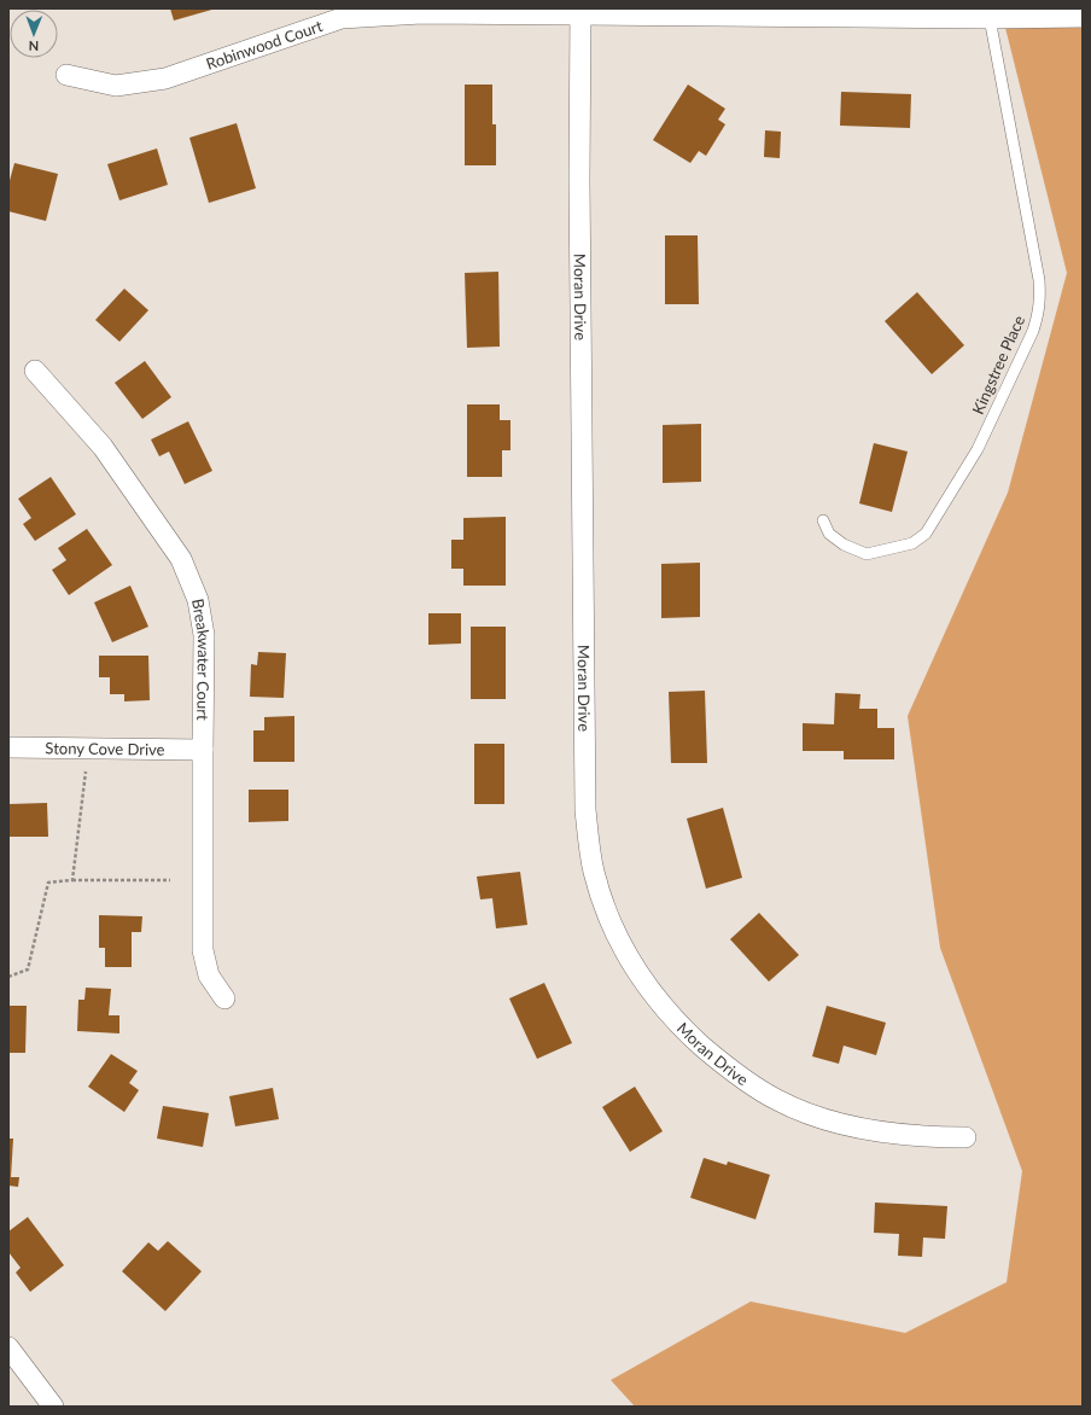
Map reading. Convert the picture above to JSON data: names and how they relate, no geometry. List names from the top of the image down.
{
  "streets": {
    "street": [
      "Robinwood Court",
      "Moran Drive",
      "Breakwater Court",
      "Stony Cove Drive"
    ],
    "lane": ["Kingstree Place"]
  },
  "crossings": [
    ["Robinwood Court", "Moran Drive"],
    ["Robinwood Court", "Kingstree Place"],
    ["Breakwater Court", "Stony Cove Drive"]
  ],
  "north": "bottom"
}
